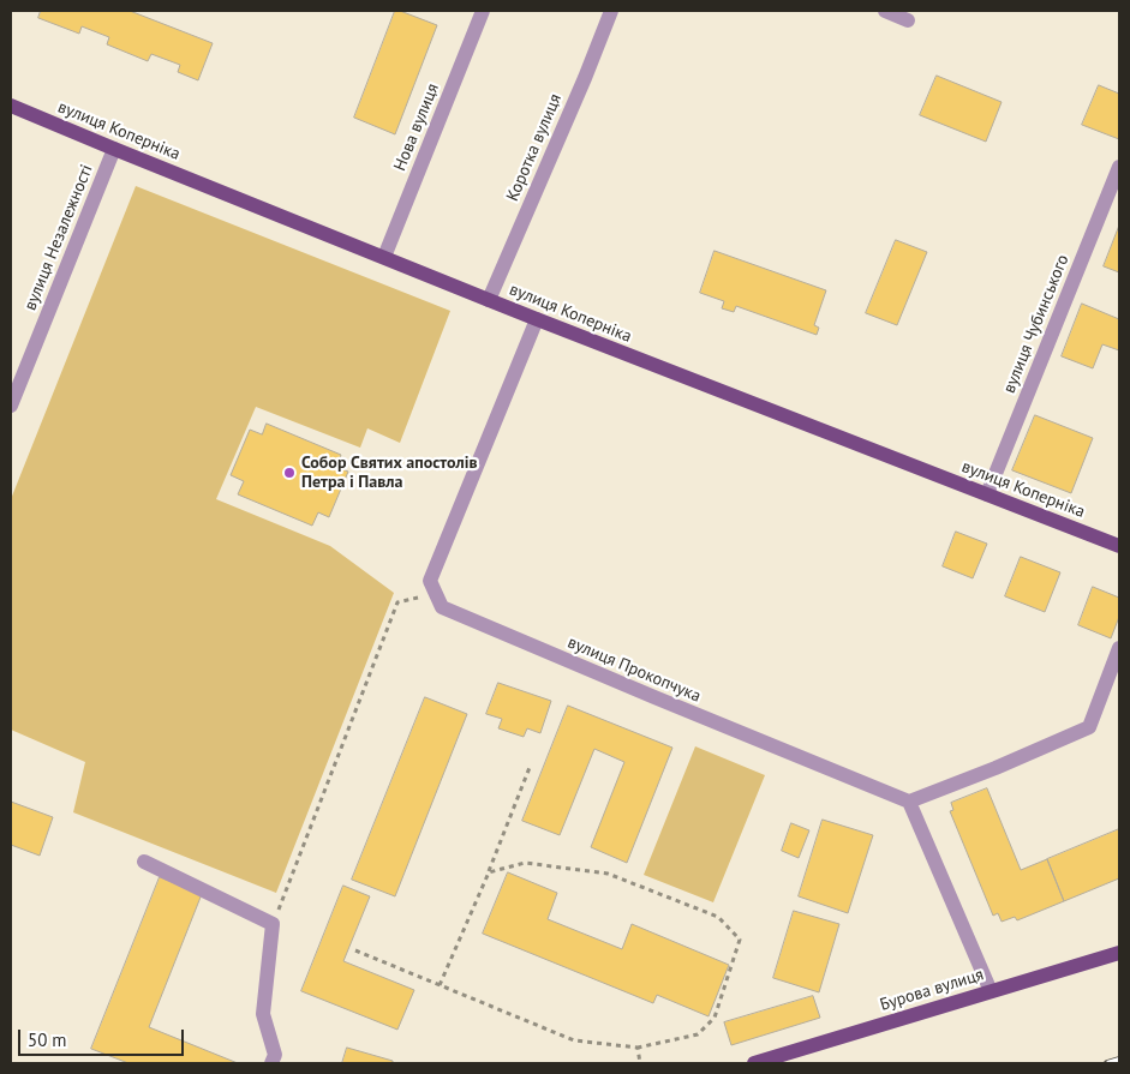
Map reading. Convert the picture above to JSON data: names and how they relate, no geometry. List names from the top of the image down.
{
  "streets": {
    "main road": ["вулиця Коперніка", "Бурова вулиця"],
    "street": [
      "Нова вулиця",
      "Коротка вулиця",
      "вулиця Незалежності",
      "вулиця Чубинського",
      "вулиця Прокопчука"
    ]
  },
  "crossings": [
    ["Нова вулиця", "вулиця Коперніка"],
    ["вулиця Коперніка", "Коротка вулиця"],
    ["вулиця Коперніка", "вулиця Незалежності"],
    ["вулиця Коперніка", "вулиця Чубинського"]
  ],
  "places": ["Собор Святих апостолів Петра і Павла"],
  "scale_bar": "50 m"
}
